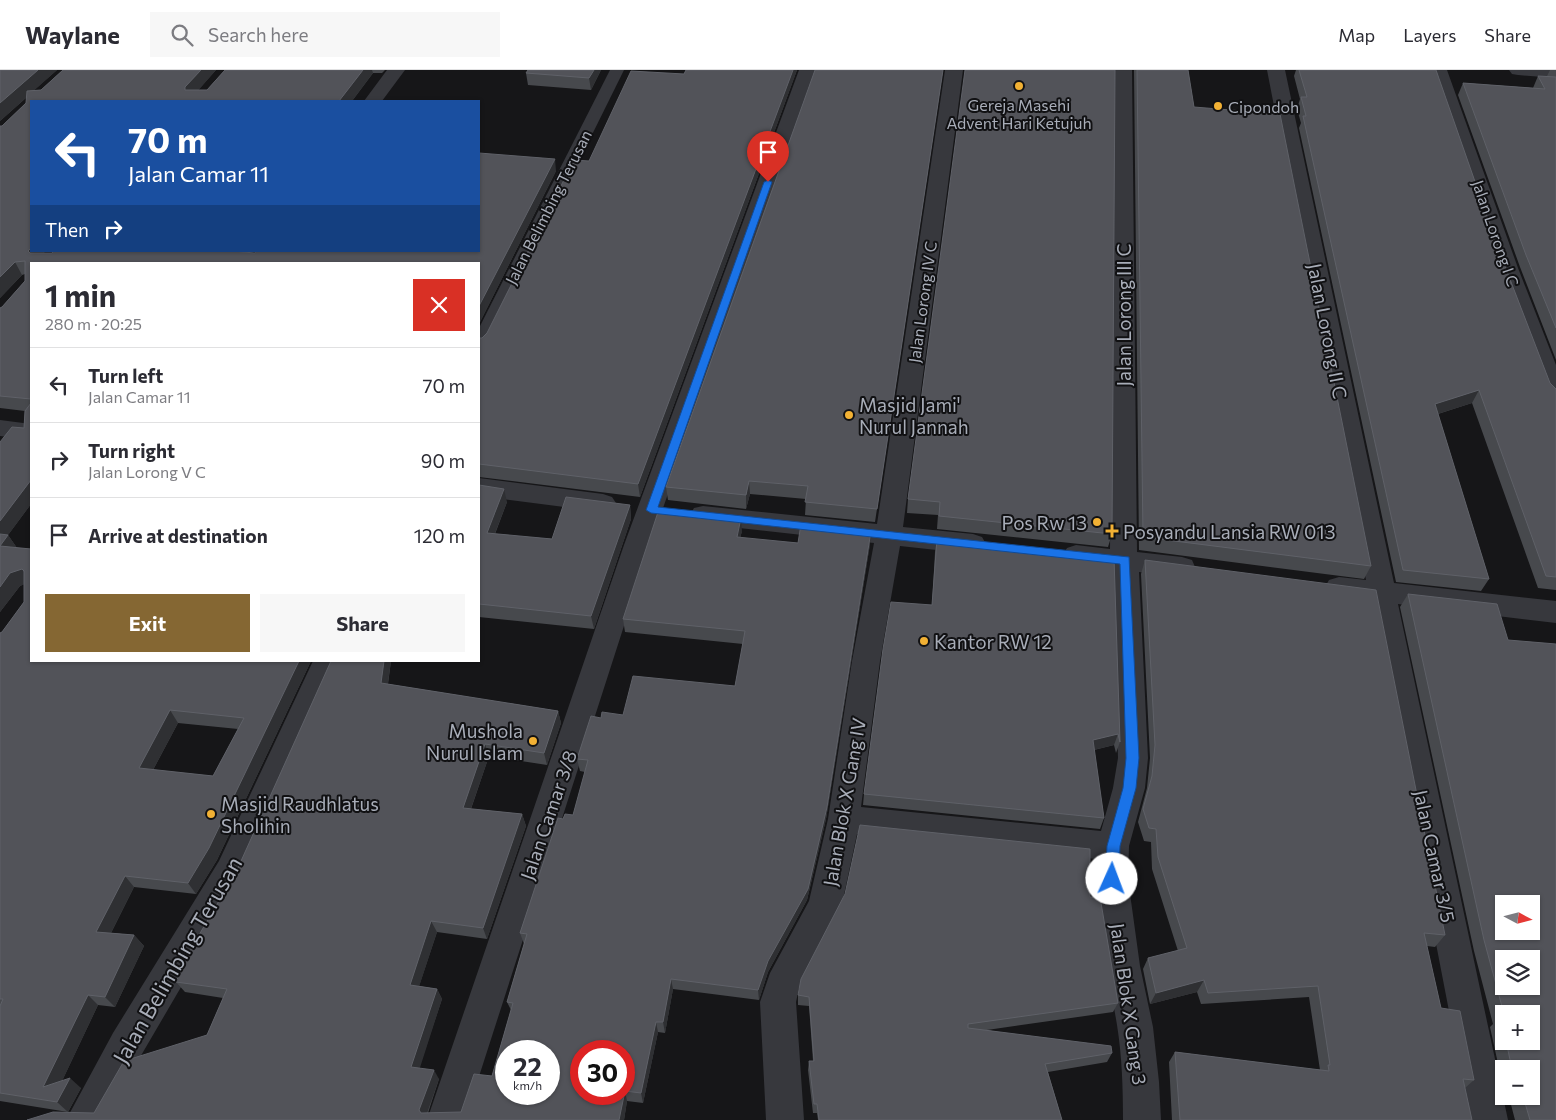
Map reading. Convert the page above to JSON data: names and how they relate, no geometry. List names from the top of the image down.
{
  "streets": {
    "street": [
      "Jalan Belimbing Terusan",
      "Jalan Lorong I C",
      "Jalan Lorong IV C",
      "Jalan Lorong III C",
      "Jalan Lorong II C",
      "Jalan Blok X Gang IV",
      "Jalan Camar 3/8",
      "Jalan Camar 3/5",
      "Jalan Blok X Gang 3"
    ]
  },
  "crossings": [
    ["Jalan Lorong IV C", "Jalan Blok X Gang IV"],
    ["Jalan Lorong III C", "Jalan Blok X Gang 3"],
    ["Jalan Lorong II C", "Jalan Camar 3/5"]
  ],
  "places": {
    "other": [
      "Gereja Masehi Advent Hari Ketujuh",
      "Cipondoh",
      "Masjid Jami' Nurul Jannah",
      "Pos Rw 13",
      "Kantor RW 12",
      "Mushola Nurul Islam",
      "Masjid Raudhlatus Sholihin"
    ],
    "health": ["Posyandu Lansia RW 013"]
  },
  "north": "right",
  "page": {
    "header": "Waylane",
    "search": "Search here",
    "nav": ["Map", "Layers", "Share"],
    "turn": ["70 m", "Jalan Camar 11"],
    "then": "Then",
    "heading": ["1 min", "280 m · 20:25"],
    "list": [
      {
        "name": "Turn left",
        "note": "Jalan Camar 11",
        "value": "70 m"
      },
      {
        "name": "Turn right",
        "note": "Jalan Lorong V C",
        "value": "90 m"
      },
      {
        "name": "Arrive at destination",
        "value": "120 m"
      }
    ],
    "buttons": ["Exit", "Share"],
    "map_buttons": ["+", "−"],
    "speed": "22 km/h",
    "limit": "30"
  }
}
